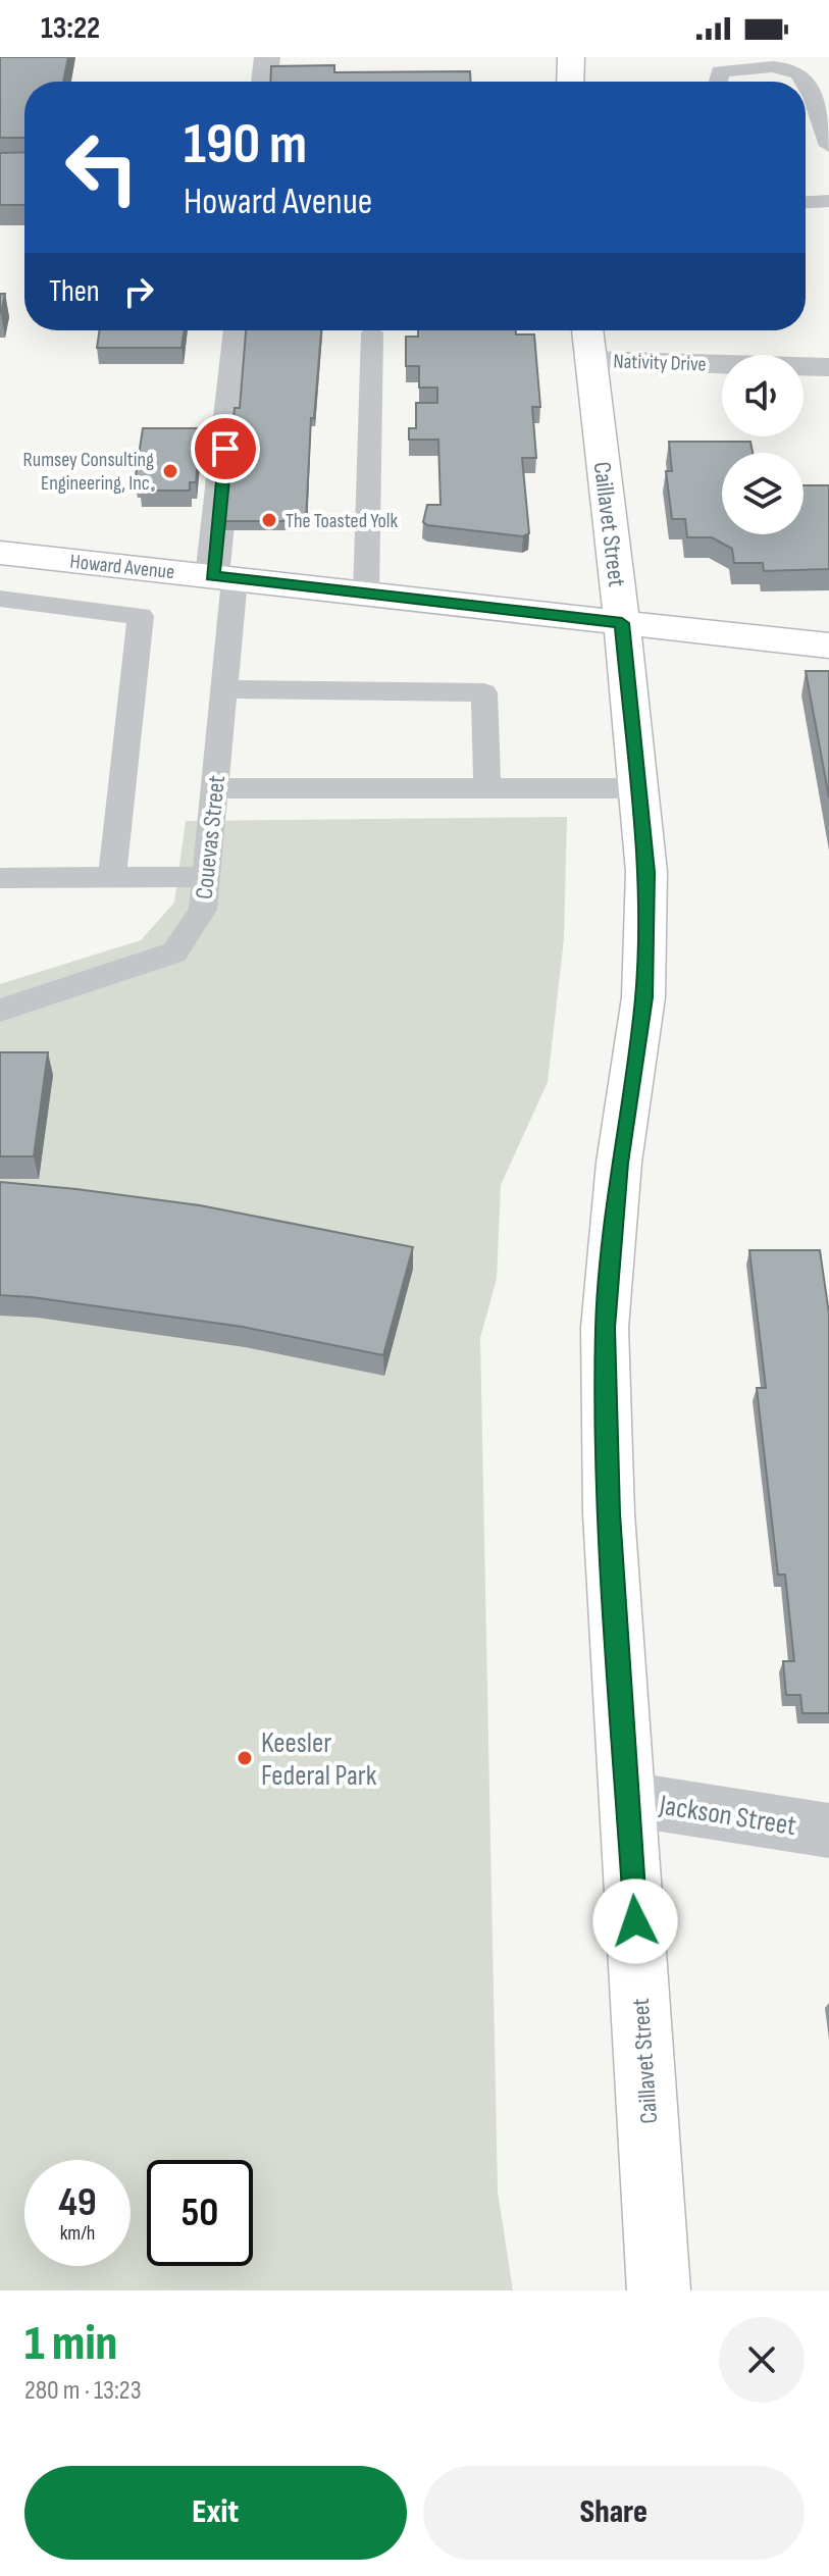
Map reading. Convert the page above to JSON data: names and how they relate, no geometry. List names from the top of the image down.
{
  "streets": {
    "main road": ["Caillavet Street", "Howard Avenue"],
    "street": ["Nativity Drive", "Couevas Street", "Jackson Street"]
  },
  "crossings": [
    ["Nativity Drive", "Caillavet Street"],
    ["Caillavet Street", "Howard Avenue"],
    ["Caillavet Street", "Jackson Street"],
    ["Howard Avenue", "Couevas Street"]
  ],
  "places": ["Rumsey Consulting Engineering, Inc.", "The Toasted Yolk", "Keesler Federal Park"],
  "page": {
    "status": "13:22",
    "turn": ["190 m", "Howard Avenue"],
    "then": "Then",
    "speed": "49 km/h",
    "limit": "50",
    "heading": ["1 min", "280 m · 13:23"],
    "buttons": ["Exit", "Share"]
  }
}
